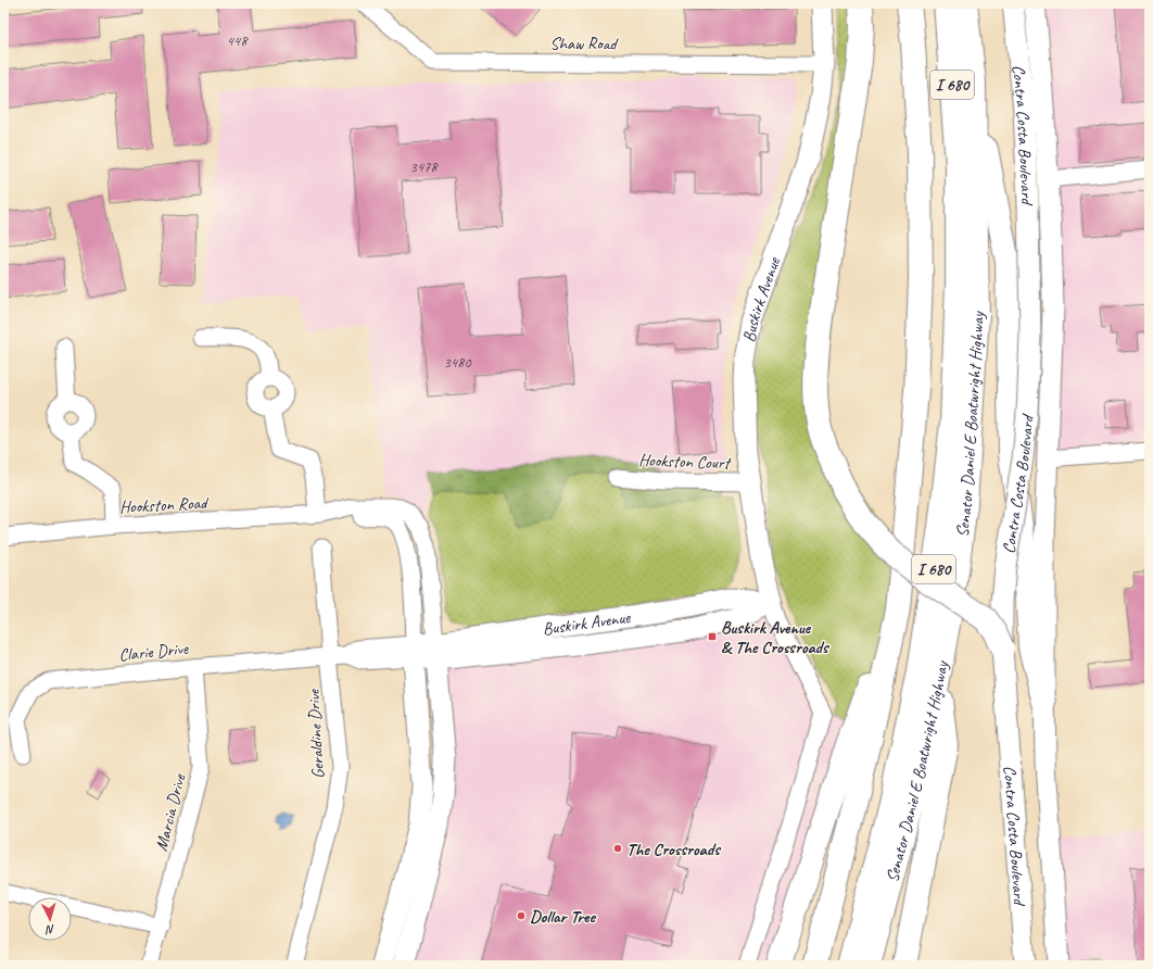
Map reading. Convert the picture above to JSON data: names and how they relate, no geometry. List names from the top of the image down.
{
  "streets": {
    "highway": ["I 680", "Senator Daniel E Boatwright Highway"],
    "main road": ["Contra Costa Boulevard", "Buskirk Avenue"],
    "street": [
      "Shaw Road",
      "Hookston Court",
      "Hookston Road",
      "Clarie Drive",
      "Geraldine Drive",
      "Marcia Drive"
    ]
  },
  "crossings": [
    ["Shaw Road", "Buskirk Avenue"],
    ["Buskirk Avenue", "Hookston Court"],
    ["Buskirk Avenue", "Hookston Road"],
    ["Buskirk Avenue", "Clarie Drive"],
    ["Hookston Road", "Clarie Drive"],
    ["Clarie Drive", "Geraldine Drive"],
    ["Clarie Drive", "Marcia Drive"]
  ],
  "places": {
    "transit": ["Buskirk Avenue & The Crossroads"],
    "other": ["The Crossroads", "Dollar Tree"]
  },
  "house_numbers": ["448", "3478", "3480"],
  "north": "bottom"
}
